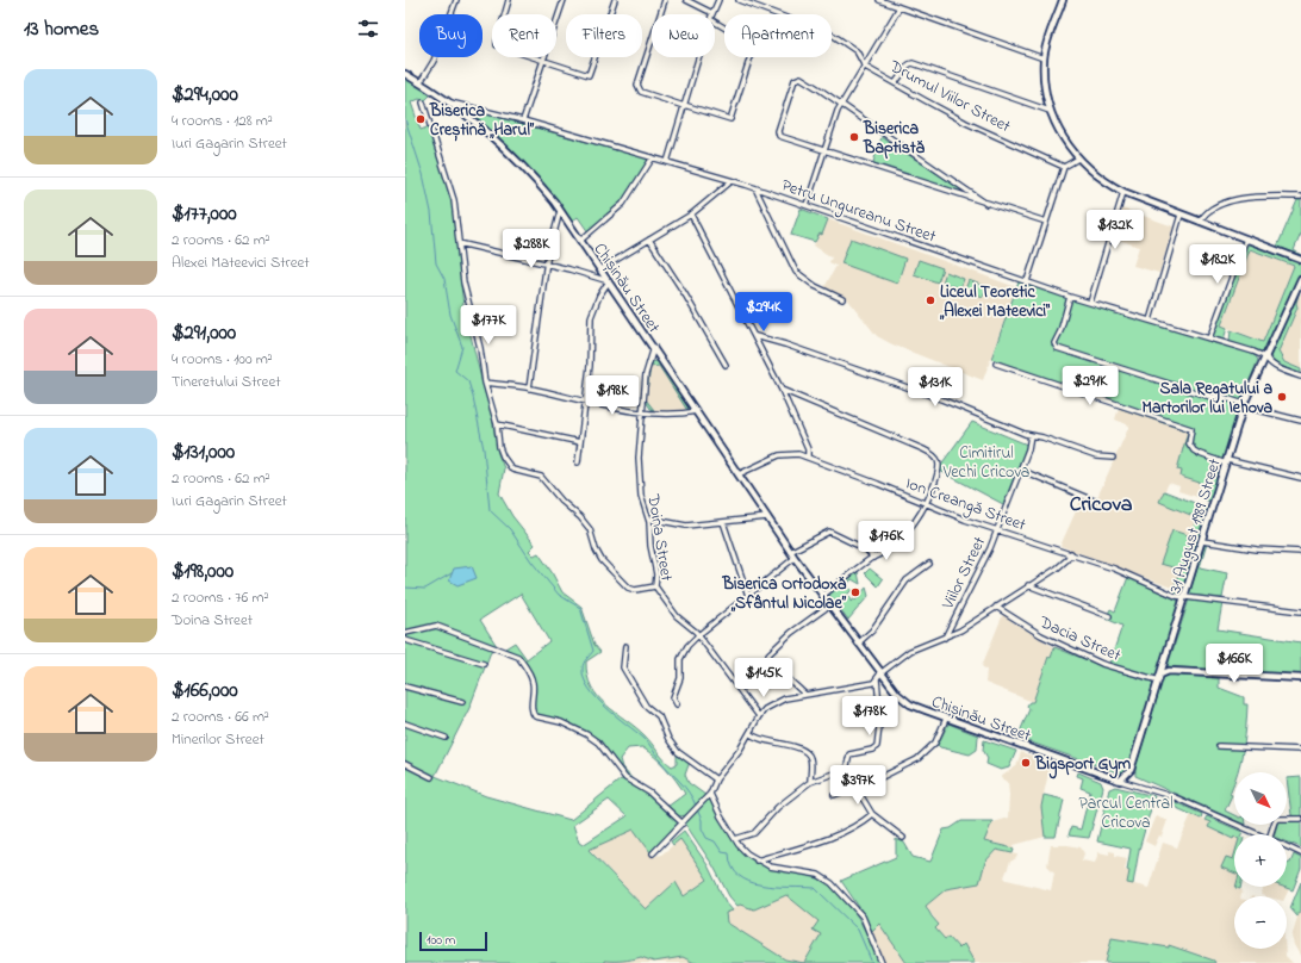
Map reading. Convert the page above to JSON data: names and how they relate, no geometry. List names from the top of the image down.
{
  "streets": {
    "street": [
      "Drumul Viilor Street",
      "Petru Ungureanu Street",
      "Chișinău Street",
      "Ion Creangă Street",
      "31 August 1989 Street",
      "Doina Street",
      "Viilor Street",
      "Dacia Street"
    ]
  },
  "crossings": [
    ["Petru Ungureanu Street", "Chișinău Street"],
    ["Petru Ungureanu Street", "31 August 1989 Street"],
    ["Chișinău Street", "Ion Creangă Street"],
    ["Chișinău Street", "31 August 1989 Street"],
    ["Chișinău Street", "Doina Street"],
    ["Ion Creangă Street", "31 August 1989 Street"],
    ["Ion Creangă Street", "Viilor Street"],
    ["31 August 1989 Street", "Dacia Street"]
  ],
  "districts": ["Cricova"],
  "parks": ["Cimitirul Vechi Cricova", "Parcul Central Cricova"],
  "places": [
    "Biserica Creștină „Harul”",
    "Biserica Baptistă",
    "Liceul Teoretic „Alexei Mateevici“",
    "Sala Regatului a Martorilor lui Iehova",
    "Biserica Ortodoxă „Sfântul Nicolae”",
    "Bigsport Gym"
  ],
  "scale_bar": "100 m",
  "north": "bottom right",
  "page": {
    "heading": "13 homes",
    "chip": [
      "Buy",
      "Rent",
      "Filters",
      "New",
      "Apartment"
    ],
    "list": [
      {
        "name": "$294,000",
        "note": "4 rooms · 128 m² · Iuri Gagarin Street"
      },
      {
        "name": "$177,000",
        "note": "2 rooms · 62 m² · Alexei Mateevici Street"
      },
      {
        "name": "$291,000",
        "note": "4 rooms · 100 m² · Tineretului Street"
      },
      {
        "name": "$131,000",
        "note": "2 rooms · 62 m² · Iuri Gagarin Street"
      },
      {
        "name": "$198,000",
        "note": "2 rooms · 76 m² · Doina Street"
      },
      {
        "name": "$166,000",
        "note": "2 rooms · 66 m² · Minerilor Street"
      }
    ],
    "price": [
      "$132K",
      "$288K",
      "$182K",
      "$294K",
      "$177K",
      "$291K",
      "$131K",
      "$198K",
      "$176K",
      "$166K",
      "$145K",
      "$178K",
      "$397K"
    ],
    "map_buttons": ["+", "−"],
    "scale": "100 m"
  }
}
